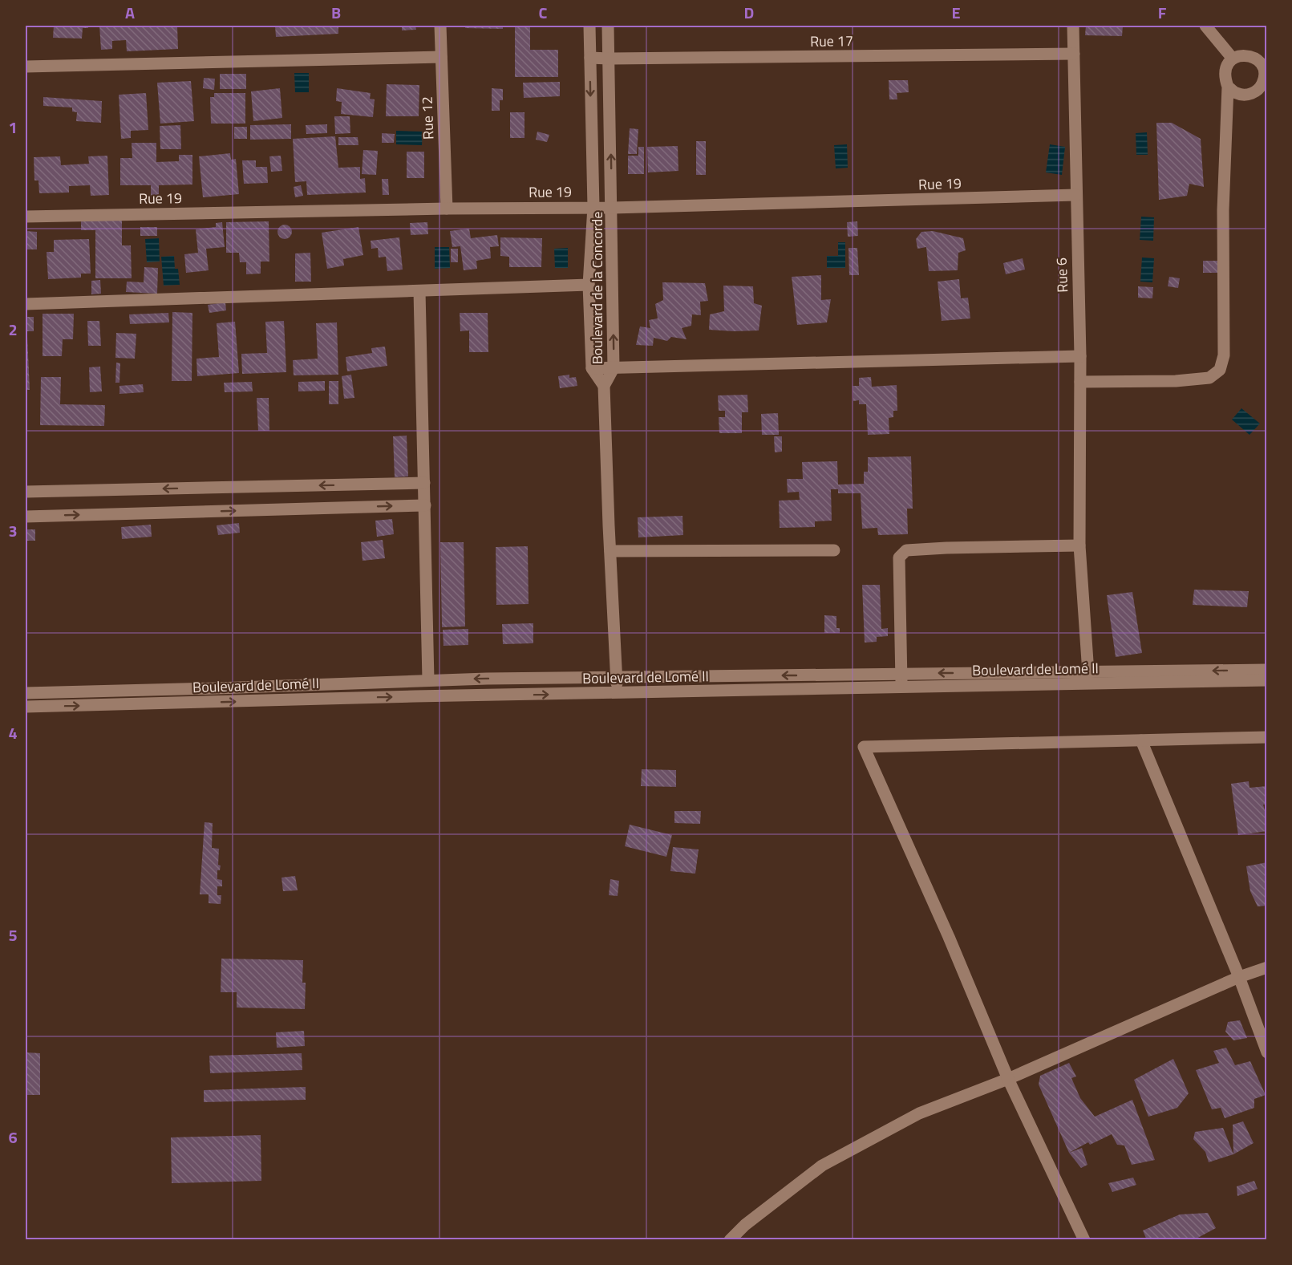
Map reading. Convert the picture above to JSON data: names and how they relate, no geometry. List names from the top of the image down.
{
  "streets": {
    "street": [
      "Rue 17",
      "Rue 12",
      "Rue 19",
      "Rue 6",
      "Boulevard de la Concorde",
      "Boulevard de Lomé II"
    ]
  },
  "crossings": [
    ["Rue 17", "Rue 6"],
    ["Rue 17", "Boulevard de la Concorde"],
    ["Rue 12", "Rue 19"],
    ["Rue 19", "Rue 6"],
    ["Rue 19", "Boulevard de la Concorde"],
    ["Rue 6", "Boulevard de Lomé II"]
  ],
  "grid": {
    "columns": [
      "A",
      "B",
      "C",
      "D",
      "E",
      "F"
    ],
    "rows": [
      "1",
      "2",
      "3",
      "4",
      "5",
      "6"
    ]
  }
}
